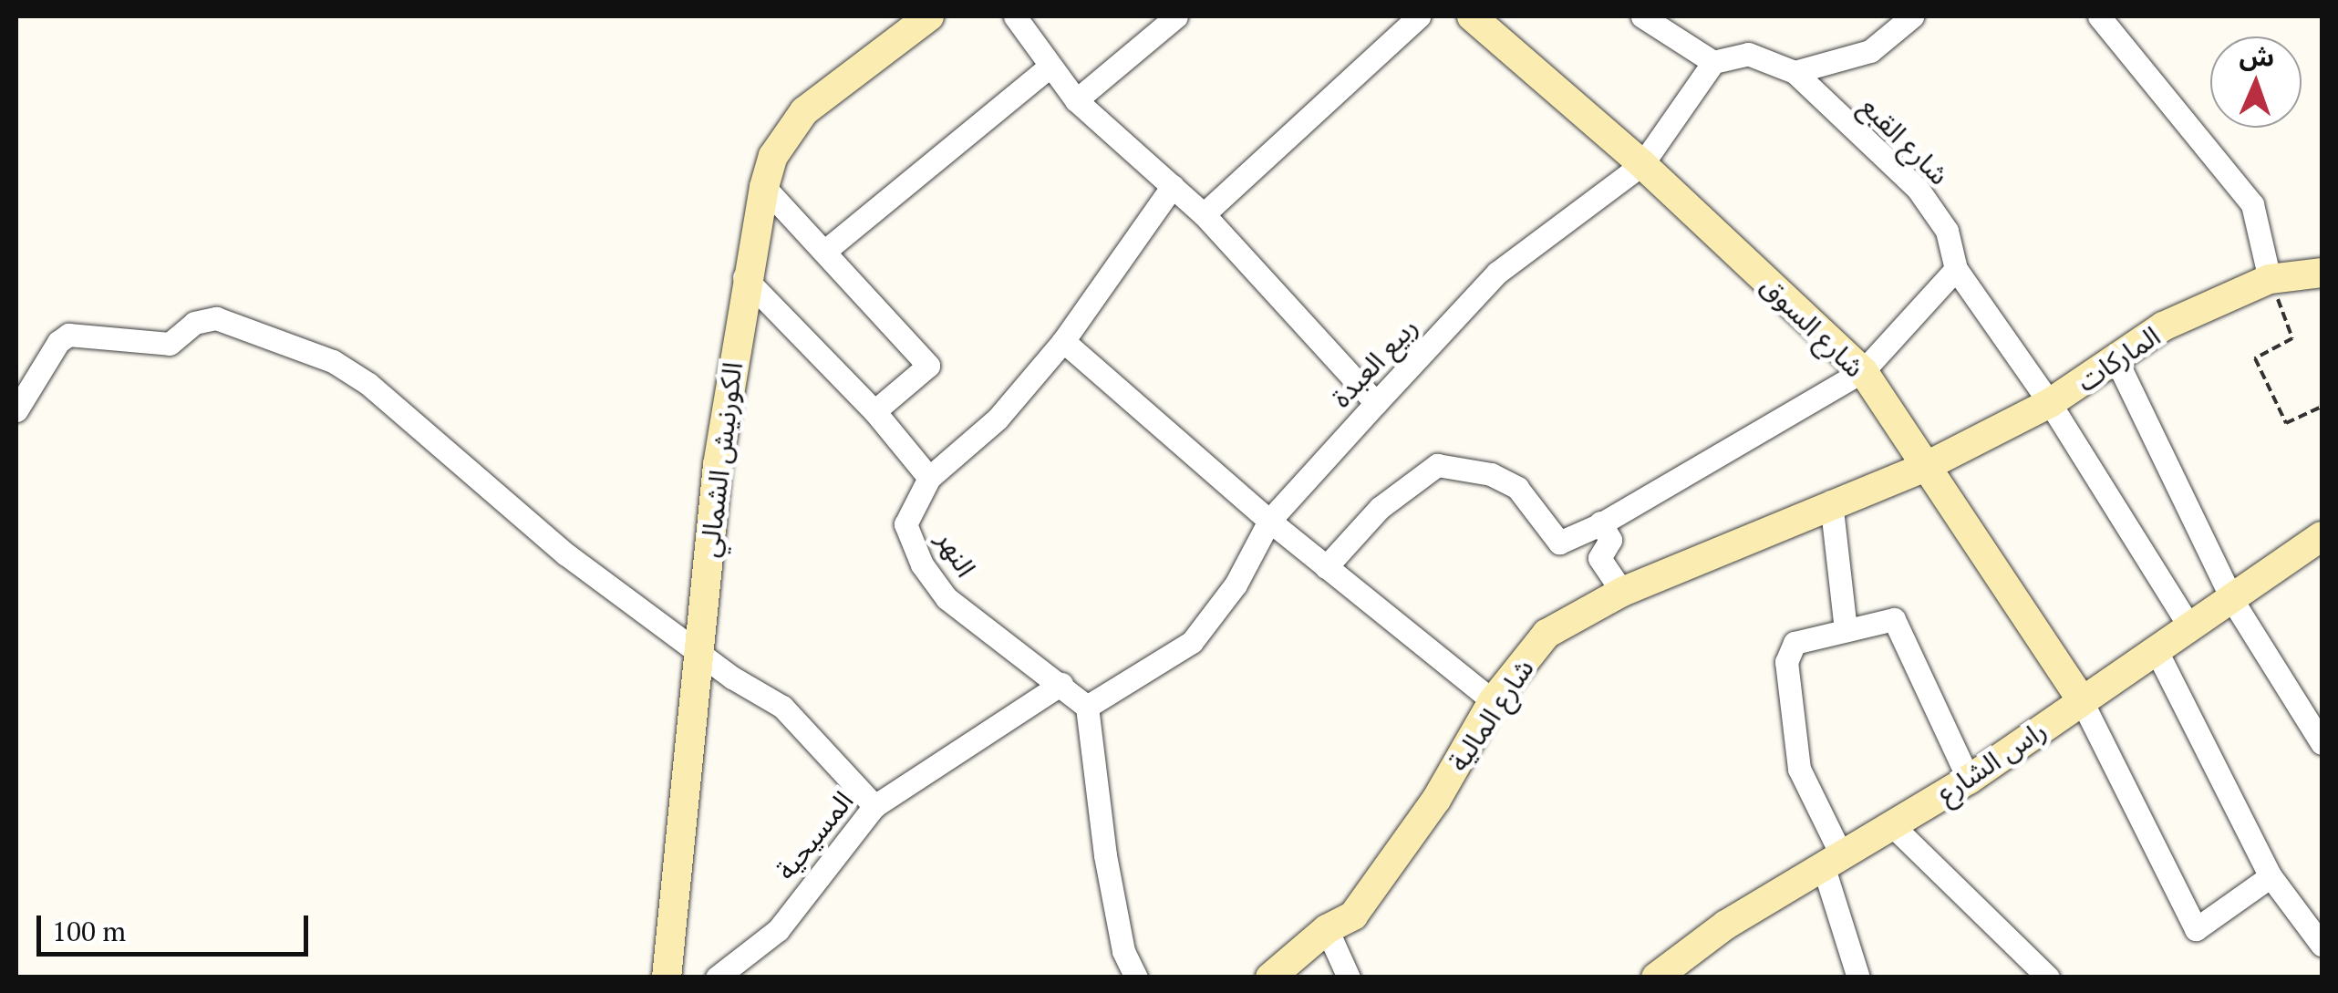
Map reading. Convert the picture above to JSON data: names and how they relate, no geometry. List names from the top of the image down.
{
  "streets": {
    "street": [
      "شارع القبع",
      "شارع السوق",
      "الماركات",
      "ربيع العبدة",
      "الكورنيش الشمالي",
      "النهر",
      "شارع المالية",
      "راس الشارع",
      "المسيحية"
    ]
  },
  "crossings": [
    ["شارع القبع", "الماركات"],
    ["شارع القبع", "ربيع العبدة"],
    ["شارع القبع", "راس الشارع"],
    ["شارع السوق", "الماركات"],
    ["شارع السوق", "ربيع العبدة"],
    ["شارع السوق", "شارع المالية"],
    ["شارع السوق", "راس الشارع"],
    ["الماركات", "شارع المالية"],
    ["ربيع العبدة", "النهر"],
    ["النهر", "المسيحية"]
  ],
  "scale_bar": "100 m",
  "north": "top"
}
